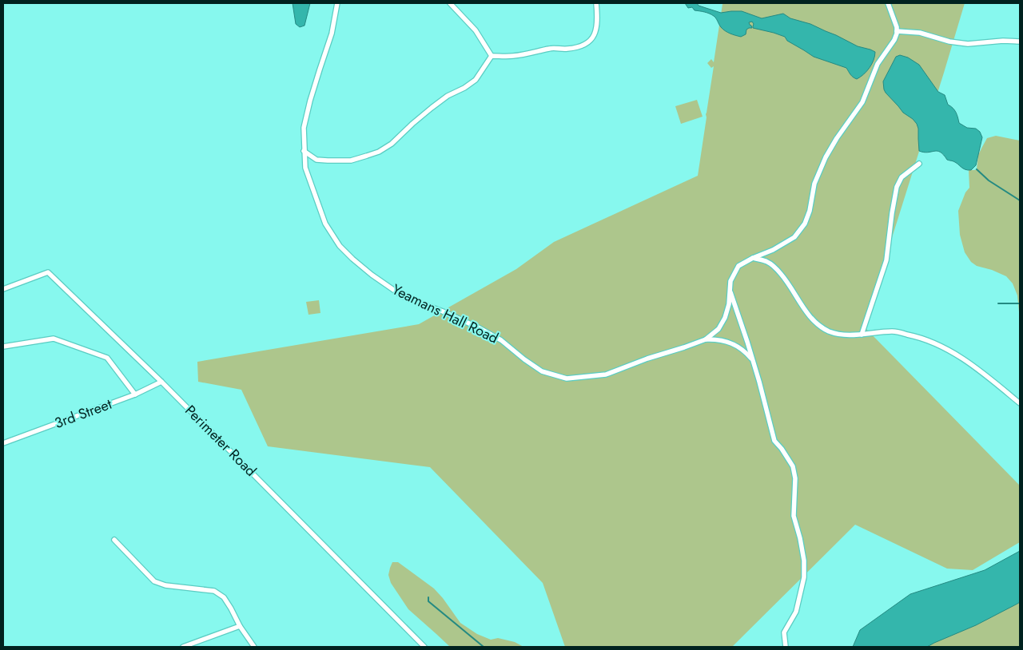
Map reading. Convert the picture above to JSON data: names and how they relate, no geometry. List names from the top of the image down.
{
  "streets": {
    "street": ["Yeamans Hall Road", "3rd Street", "Perimeter Road"]
  },
  "crossings": [
    ["3rd Street", "Perimeter Road"]
  ]
}
